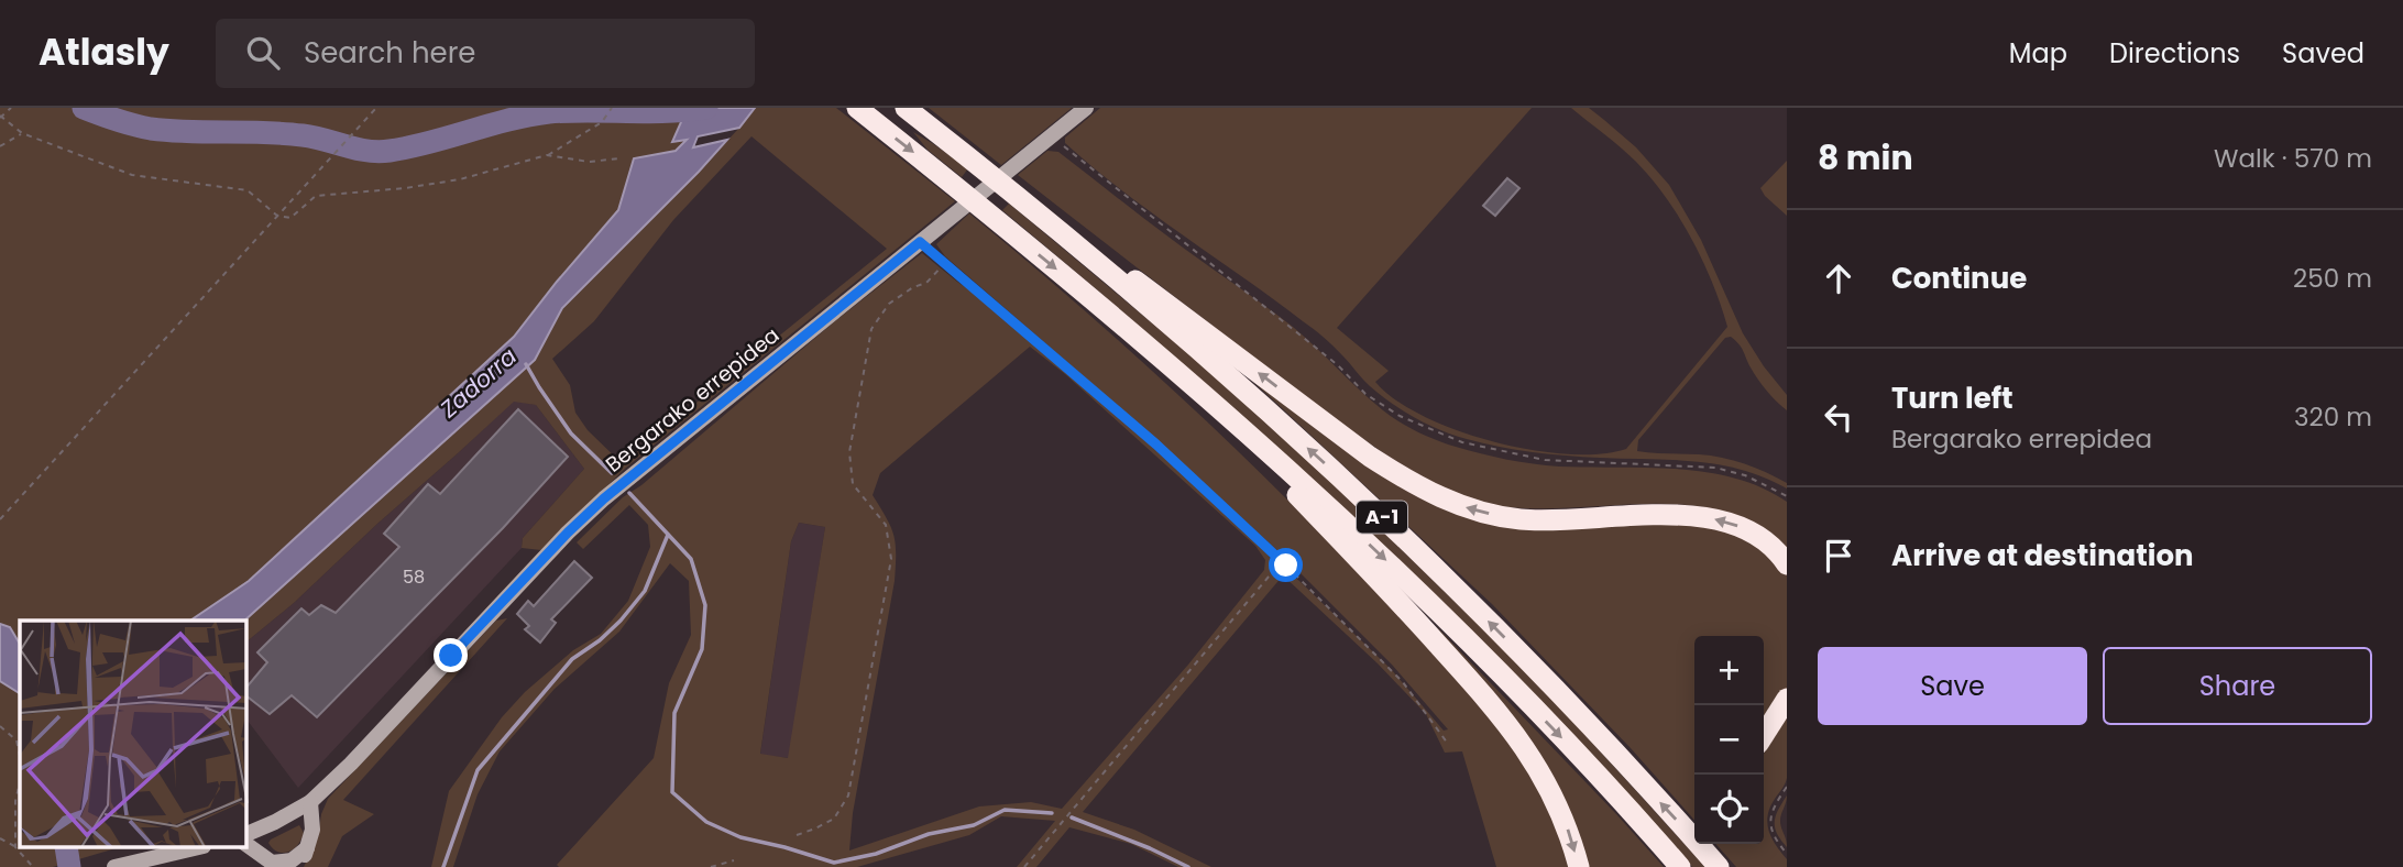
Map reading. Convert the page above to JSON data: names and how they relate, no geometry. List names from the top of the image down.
{
  "streets": {
    "highway": ["A-1"],
    "street": ["Bergarako errepidea"]
  },
  "water": ["Zadorra"],
  "house_numbers": ["58"],
  "page": {
    "header": "Atlasly",
    "search": "Search here",
    "nav": ["Map", "Directions", "Saved"],
    "heading": ["8 min", "Walk · 570 m"],
    "list": [
      ["Continue", "250 m"],
      ["Turn left", "Bergarako errepidea", "320 m"],
      "Arrive at destination"
    ],
    "buttons": ["Save", "Share"],
    "map_buttons": ["+", "−"]
  }
}
